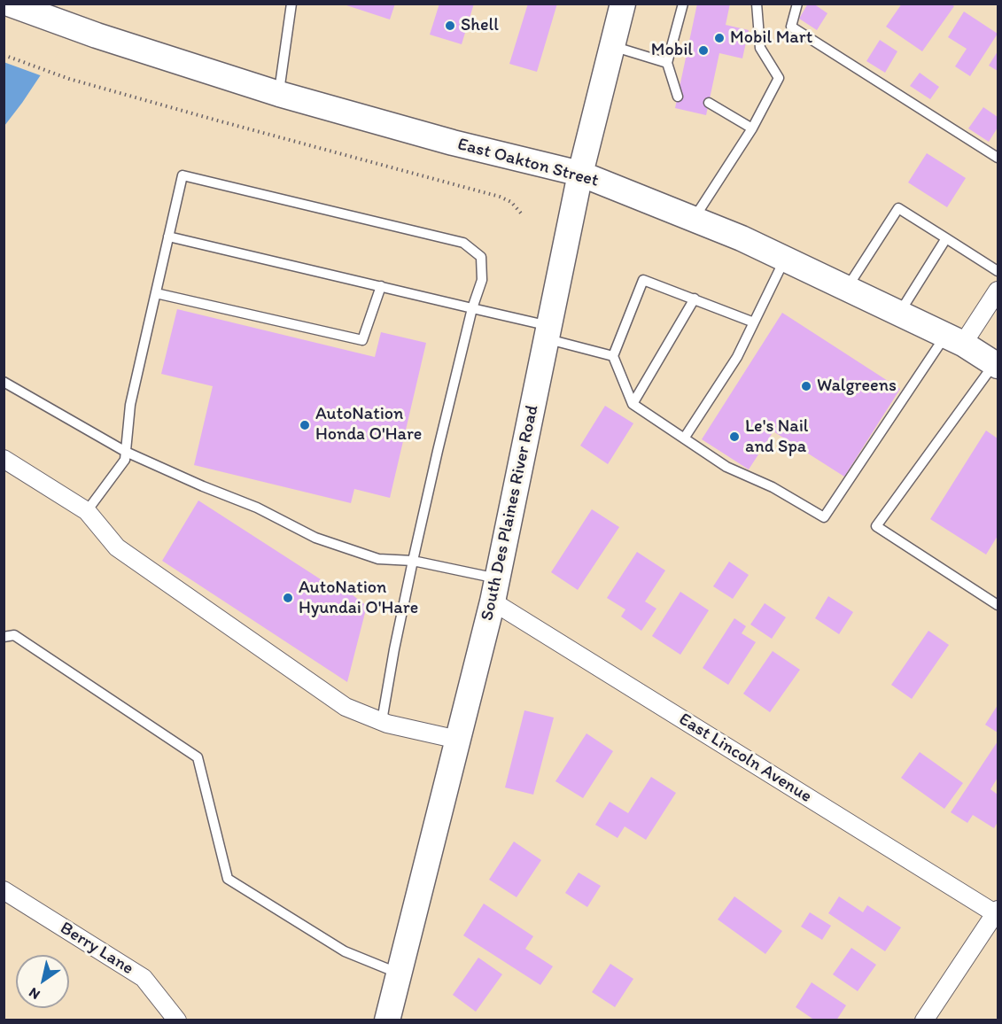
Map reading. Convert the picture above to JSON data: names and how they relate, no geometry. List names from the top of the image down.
{
  "streets": {
    "main road": ["East Oakton Street", "South Des Plaines River Road"],
    "street": ["East Lincoln Avenue", "Berry Lane"]
  },
  "crossings": [
    ["East Oakton Street", "South Des Plaines River Road"],
    ["South Des Plaines River Road", "East Lincoln Avenue"]
  ],
  "places": [
    "Shell",
    "Mobil Mart",
    "Mobil",
    "Walgreens",
    "AutoNation Honda O'Hare",
    "Le's Nail and Spa",
    "AutoNation Hyundai O'Hare"
  ],
  "north": "bottom left"
}
